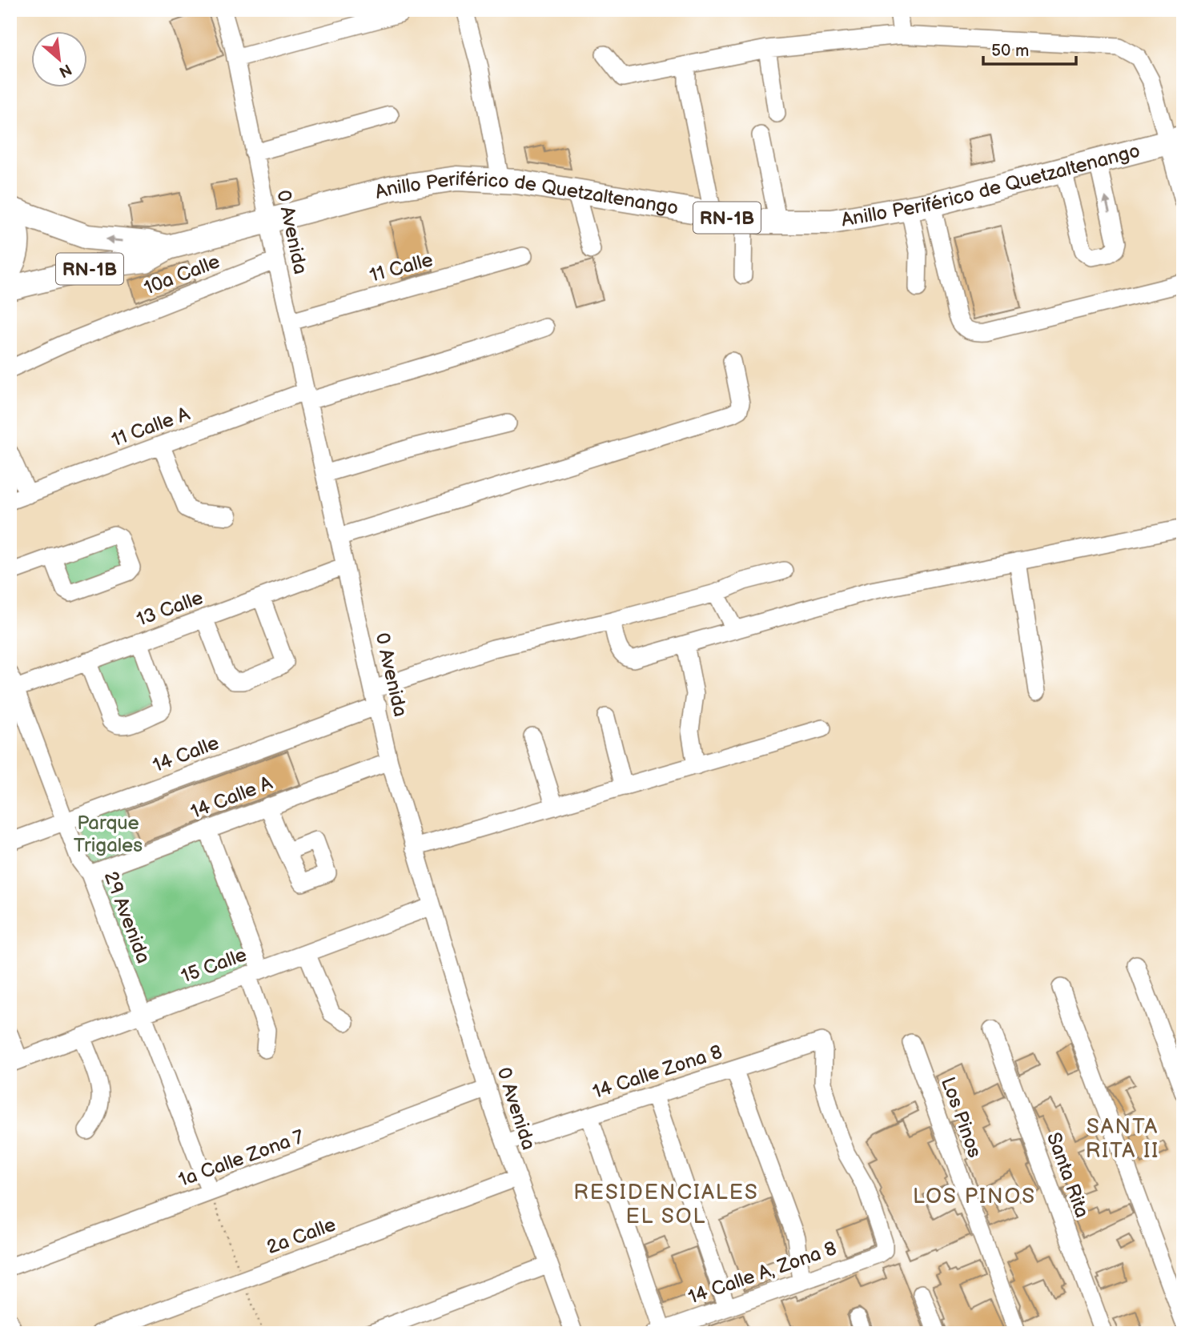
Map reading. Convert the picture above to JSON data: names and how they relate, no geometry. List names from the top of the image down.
{
  "streets": {
    "highway": ["Anillo Periférico de Quetzaltenango", "RN-1B"],
    "street": [
      "0 Avenida",
      "11 Calle",
      "10a Calle",
      "11 Calle A",
      "13 Calle",
      "14 Calle",
      "14 Calle A",
      "29 Avenida",
      "15 Calle",
      "14 Calle Zona 8",
      "Los Pinos",
      "1a Calle Zona 7",
      "Santa Rita",
      "2a Calle",
      "14 Calle A, Zona 8"
    ]
  },
  "crossings": [
    ["Anillo Periférico de Quetzaltenango", "RN-1B"],
    ["Anillo Periférico de Quetzaltenango", "0 Avenida"],
    ["0 Avenida", "11 Calle"],
    ["0 Avenida", "10a Calle"],
    ["0 Avenida", "11 Calle A"],
    ["0 Avenida", "13 Calle"],
    ["0 Avenida", "14 Calle"],
    ["0 Avenida", "14 Calle A"],
    ["0 Avenida", "15 Calle"],
    ["0 Avenida", "14 Calle Zona 8"],
    ["0 Avenida", "1a Calle Zona 7"],
    ["0 Avenida", "2a Calle"],
    ["13 Calle", "29 Avenida"],
    ["14 Calle", "29 Avenida"],
    ["14 Calle A", "29 Avenida"],
    ["29 Avenida", "15 Calle"],
    ["29 Avenida", "1a Calle Zona 7"],
    ["14 Calle Zona 8", "14 Calle A, Zona 8"]
  ],
  "districts": ["SANTA RITA II", "RESIDENCIALES EL SOL", "LOS PINOS"],
  "parks": ["Parque Trigales"],
  "scale_bar": "50 m",
  "north": "bottom right"
}
